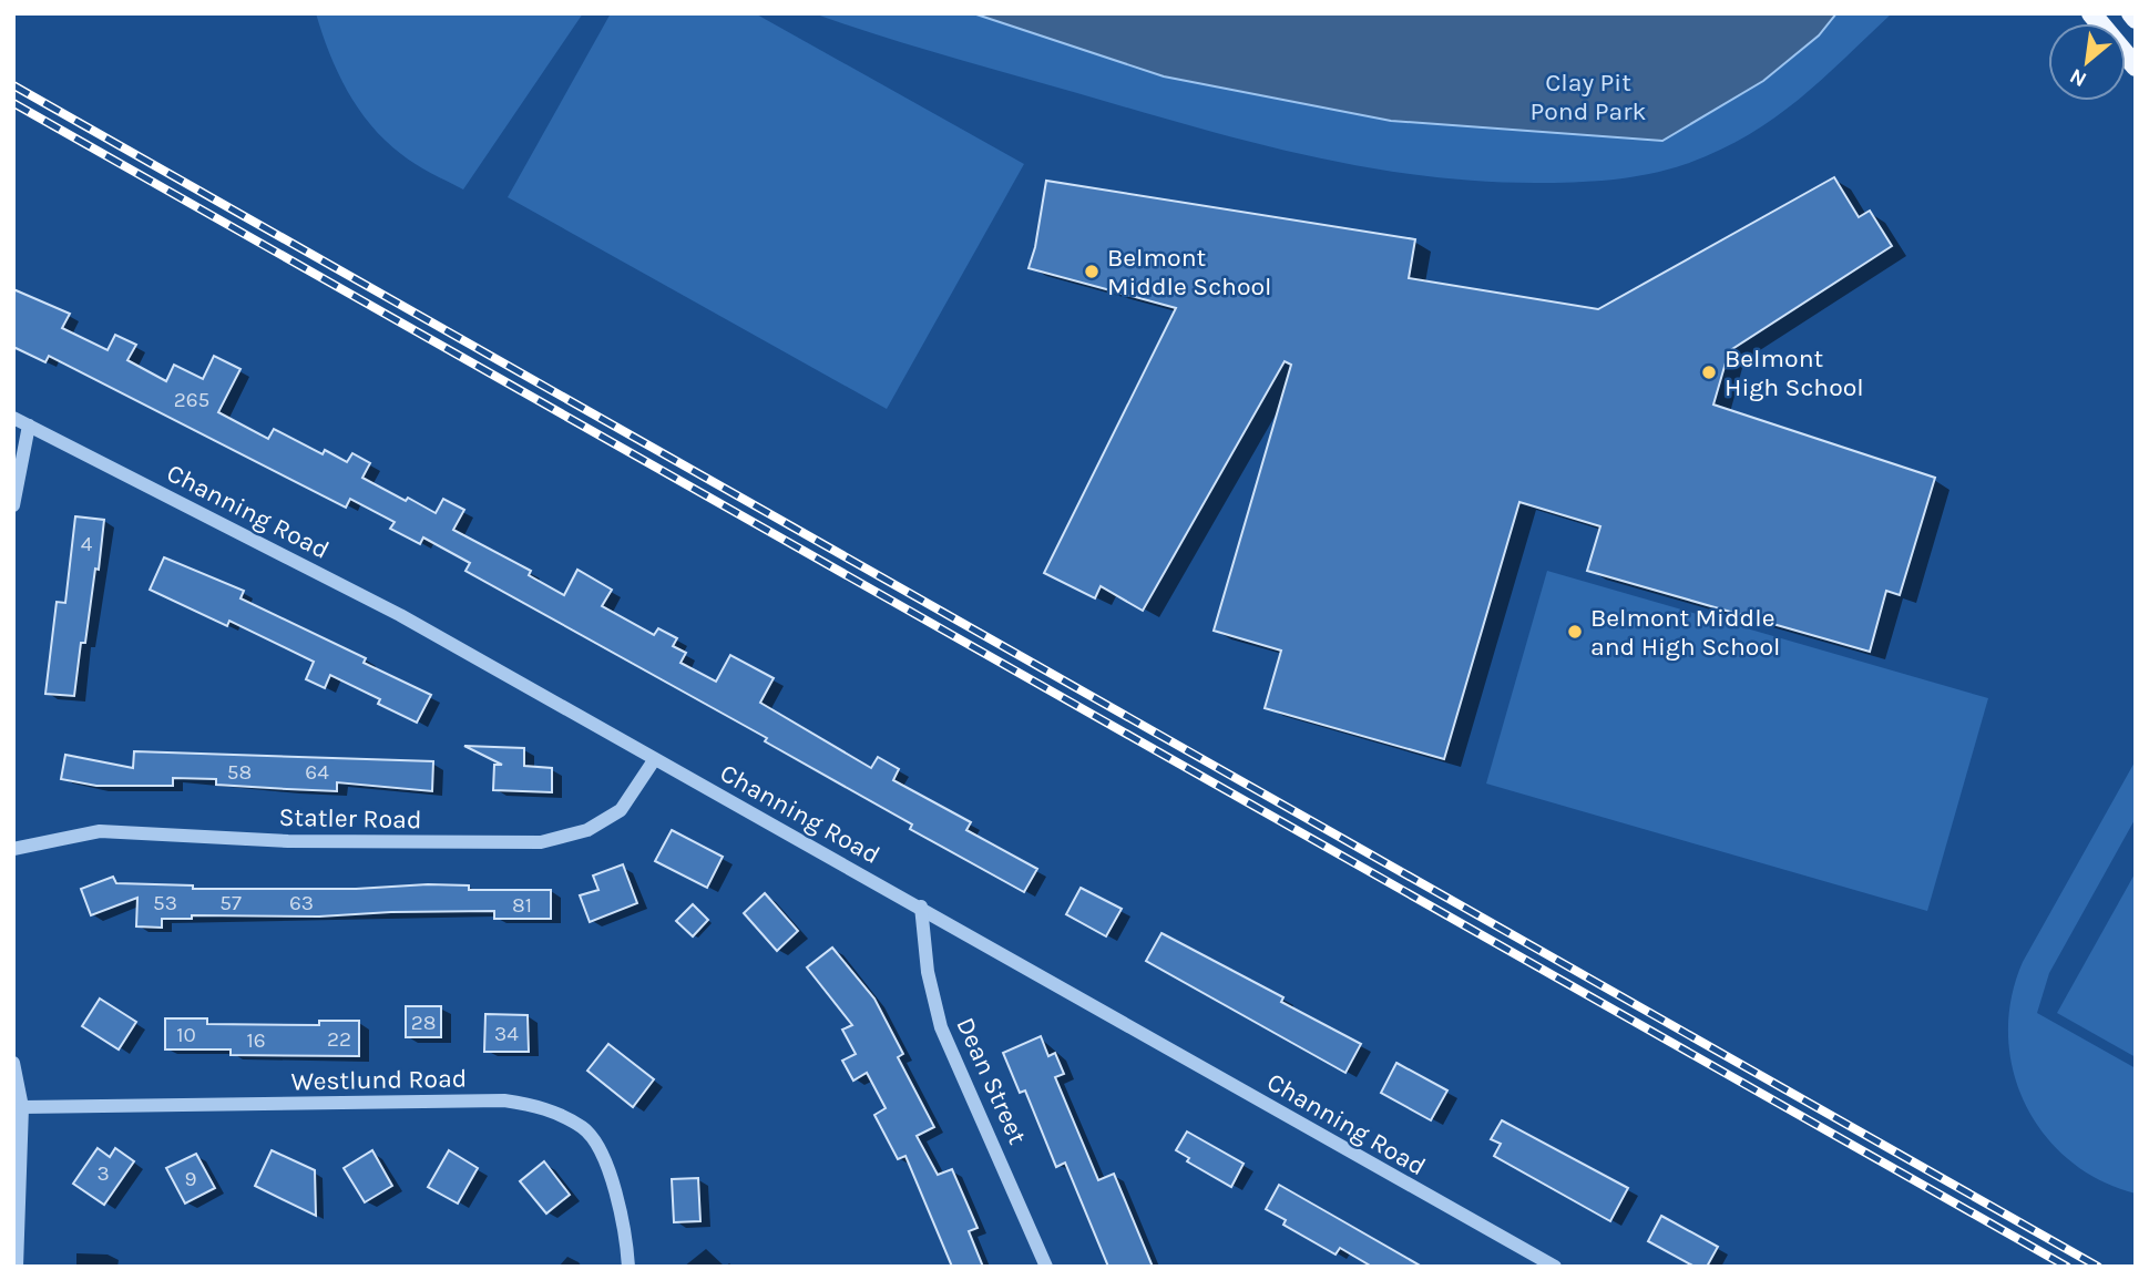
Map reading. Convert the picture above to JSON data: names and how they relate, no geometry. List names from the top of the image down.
{
  "streets": {
    "street": [
      "Channing Road",
      "Statler Road",
      "Westlund Road",
      "Dean Street"
    ]
  },
  "crossings": [
    ["Channing Road", "Statler Road"],
    ["Channing Road", "Dean Street"]
  ],
  "parks": ["Clay Pit Pond Park"],
  "places": ["Belmont Middle School", "Belmont High School", "Belmont Middle and High School"],
  "house_numbers": [
    "265",
    "4",
    "58",
    "64",
    "53",
    "57",
    "63",
    "81",
    "28",
    "34",
    "10",
    "22",
    "16",
    "3",
    "9"
  ],
  "north": "bottom left"
}
